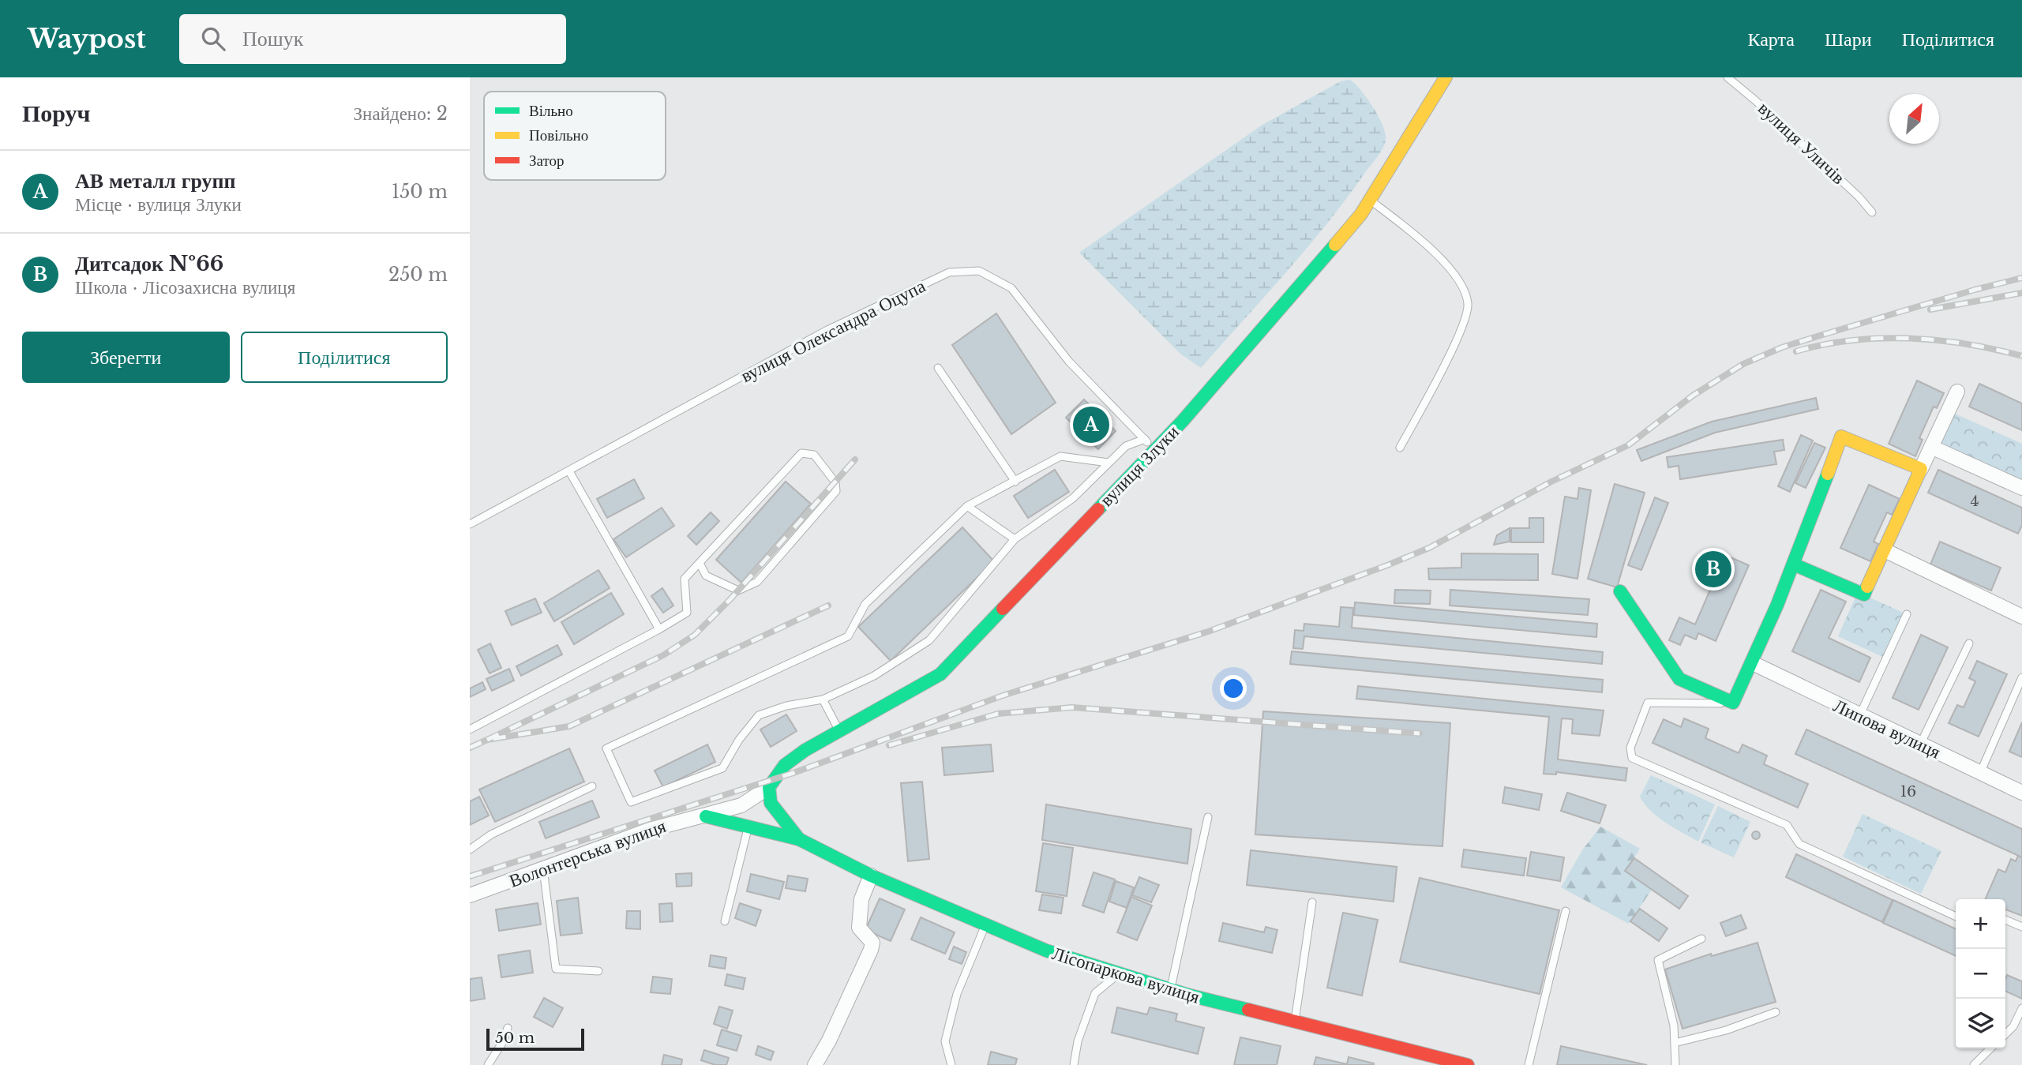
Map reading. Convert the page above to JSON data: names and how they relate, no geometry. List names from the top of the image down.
{
  "streets": {
    "street": [
      "вулиця Злуки",
      "Липова вулиця",
      "Волонтерська вулиця",
      "Лісопаркова вулиця"
    ],
    "lane": ["вулиця Уличів", "вулиця Олександра Оцупа"]
  },
  "crossings": [
    ["вулиця Олександра Оцупа", "вулиця Злуки"],
    ["вулиця Злуки", "Волонтерська вулиця"],
    ["вулиця Злуки", "Лісопаркова вулиця"],
    ["Волонтерська вулиця", "Лісопаркова вулиця"]
  ],
  "house_numbers": ["4", "16"],
  "legend": ["Вільно", "Повільно", "Затор"],
  "scale_bar": "50 m",
  "north": "top right",
  "page": {
    "header": "Waypost",
    "search": "Пошук",
    "nav": ["Карта", "Шари", "Поділитися"],
    "heading": ["Поруч", "Знайдено: 2"],
    "list": [
      {
        "mark": "A",
        "name": "АВ металл групп",
        "note": "Місце · вулиця Злуки",
        "value": "150 m"
      },
      {
        "mark": "B",
        "name": "Дитсадок №66",
        "note": "Школа · Лісозахисна вулиця",
        "value": "250 m"
      }
    ],
    "buttons": ["Зберегти", "Поділитися"],
    "pins": ["A", "B"],
    "map_buttons": ["+", "−"],
    "scale": "50 m"
  }
}
